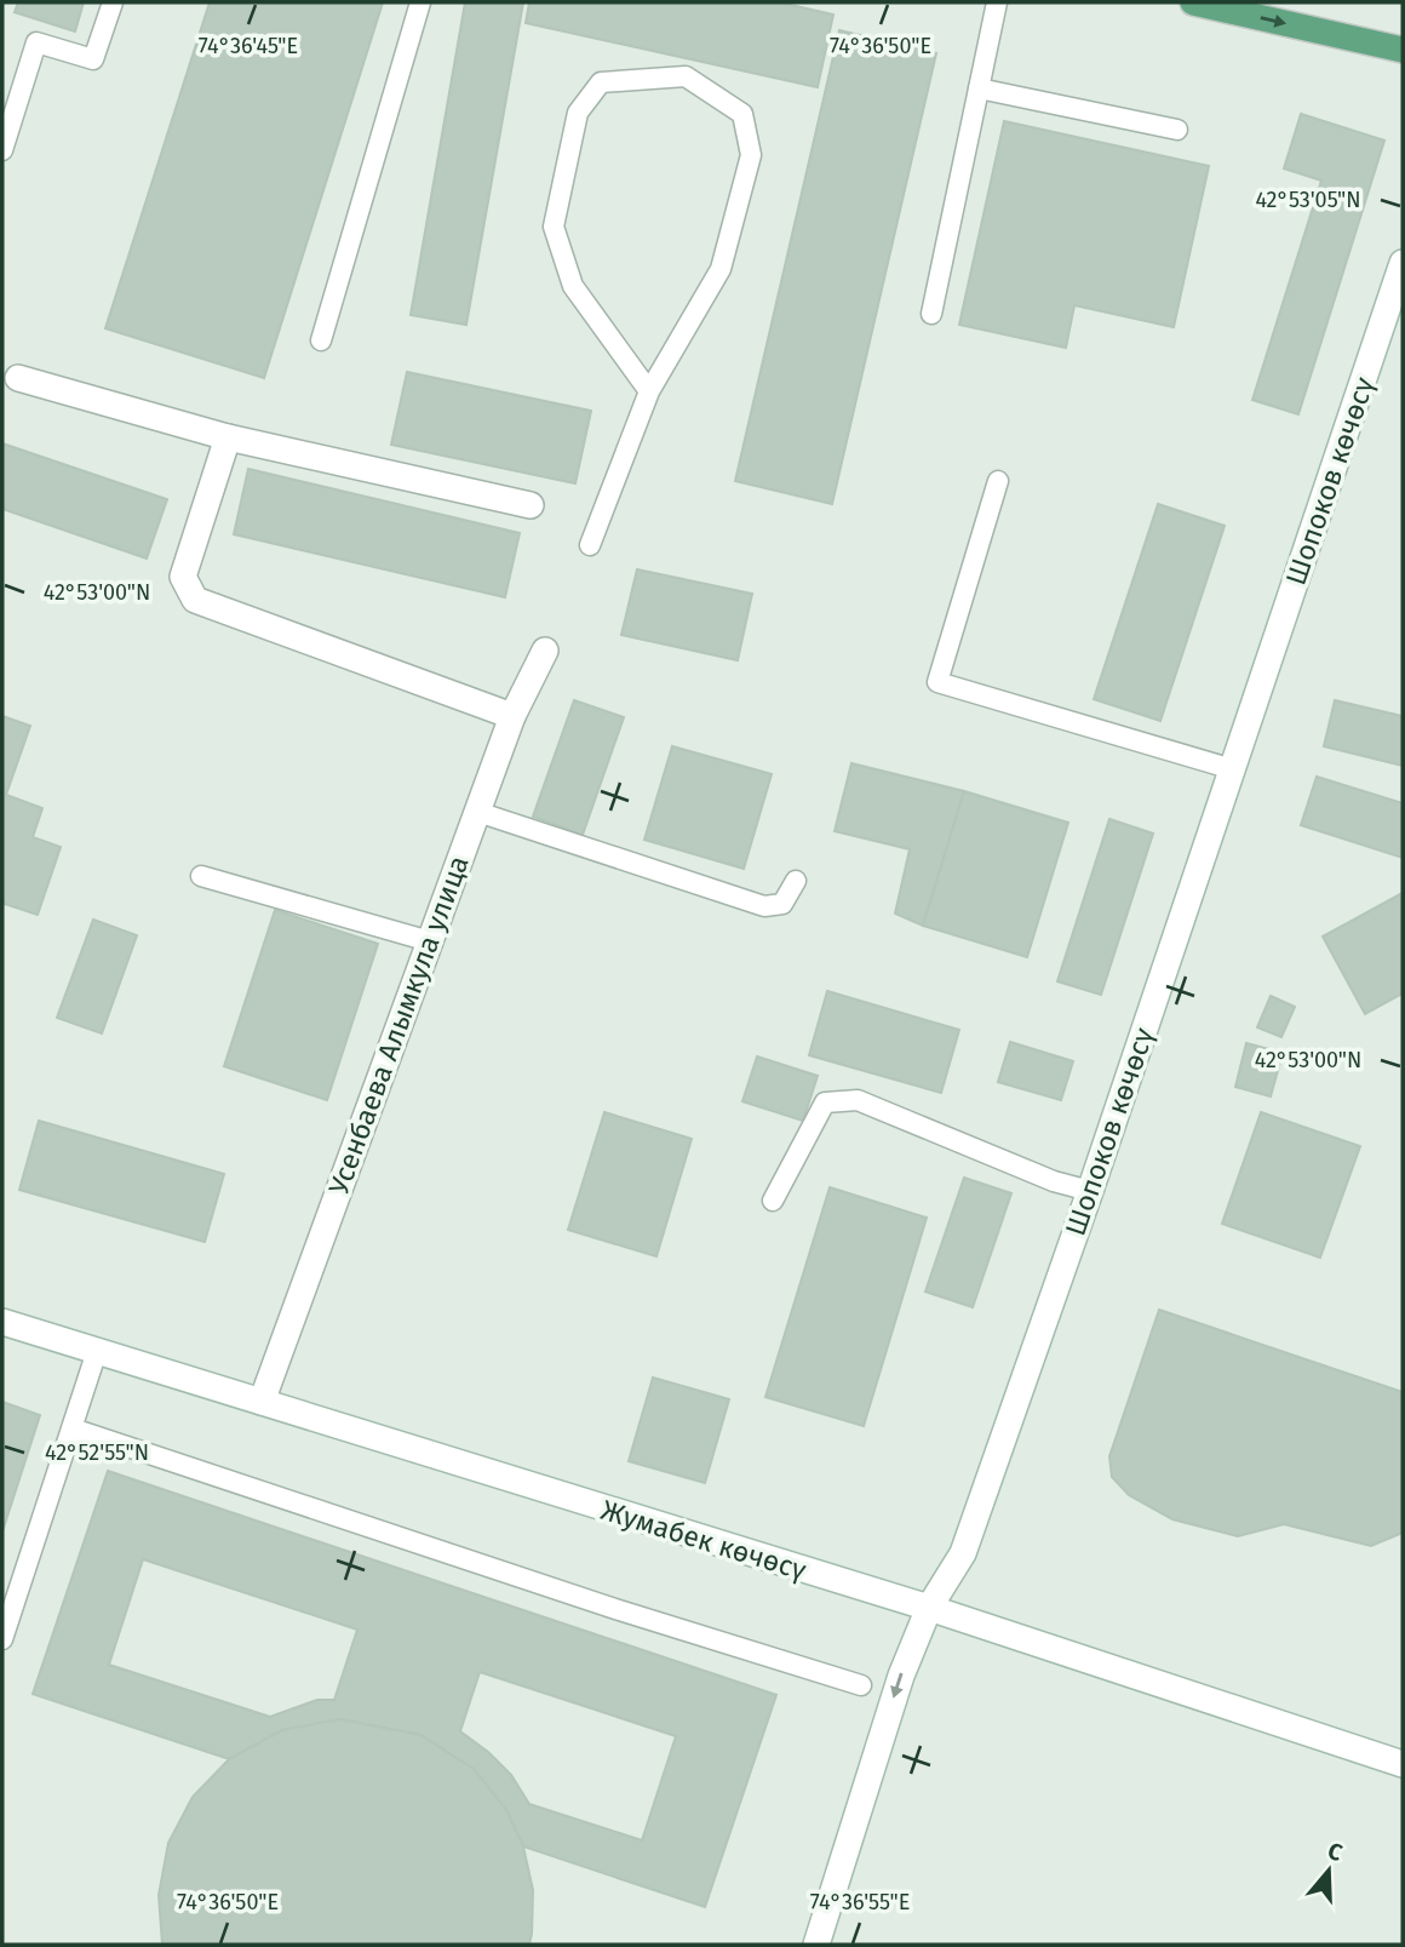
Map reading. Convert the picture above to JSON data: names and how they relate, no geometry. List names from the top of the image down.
{
  "streets": {
    "street": ["Шопоков көчөсү", "Усенбаева Алымкула улица", "Жумабек көчөсү"]
  },
  "crossings": [
    ["Шопоков көчөсү", "Жумабек көчөсү"],
    ["Усенбаева Алымкула улица", "Жумабек көчөсү"]
  ],
  "north": "top",
  "coordinates": [
    "74°36'45\"E",
    "74°36'50\"E",
    "42°53'05\"N",
    "42°53'00\"N",
    "42°52'55\"N",
    "74°36'55\"E"
  ]
}
